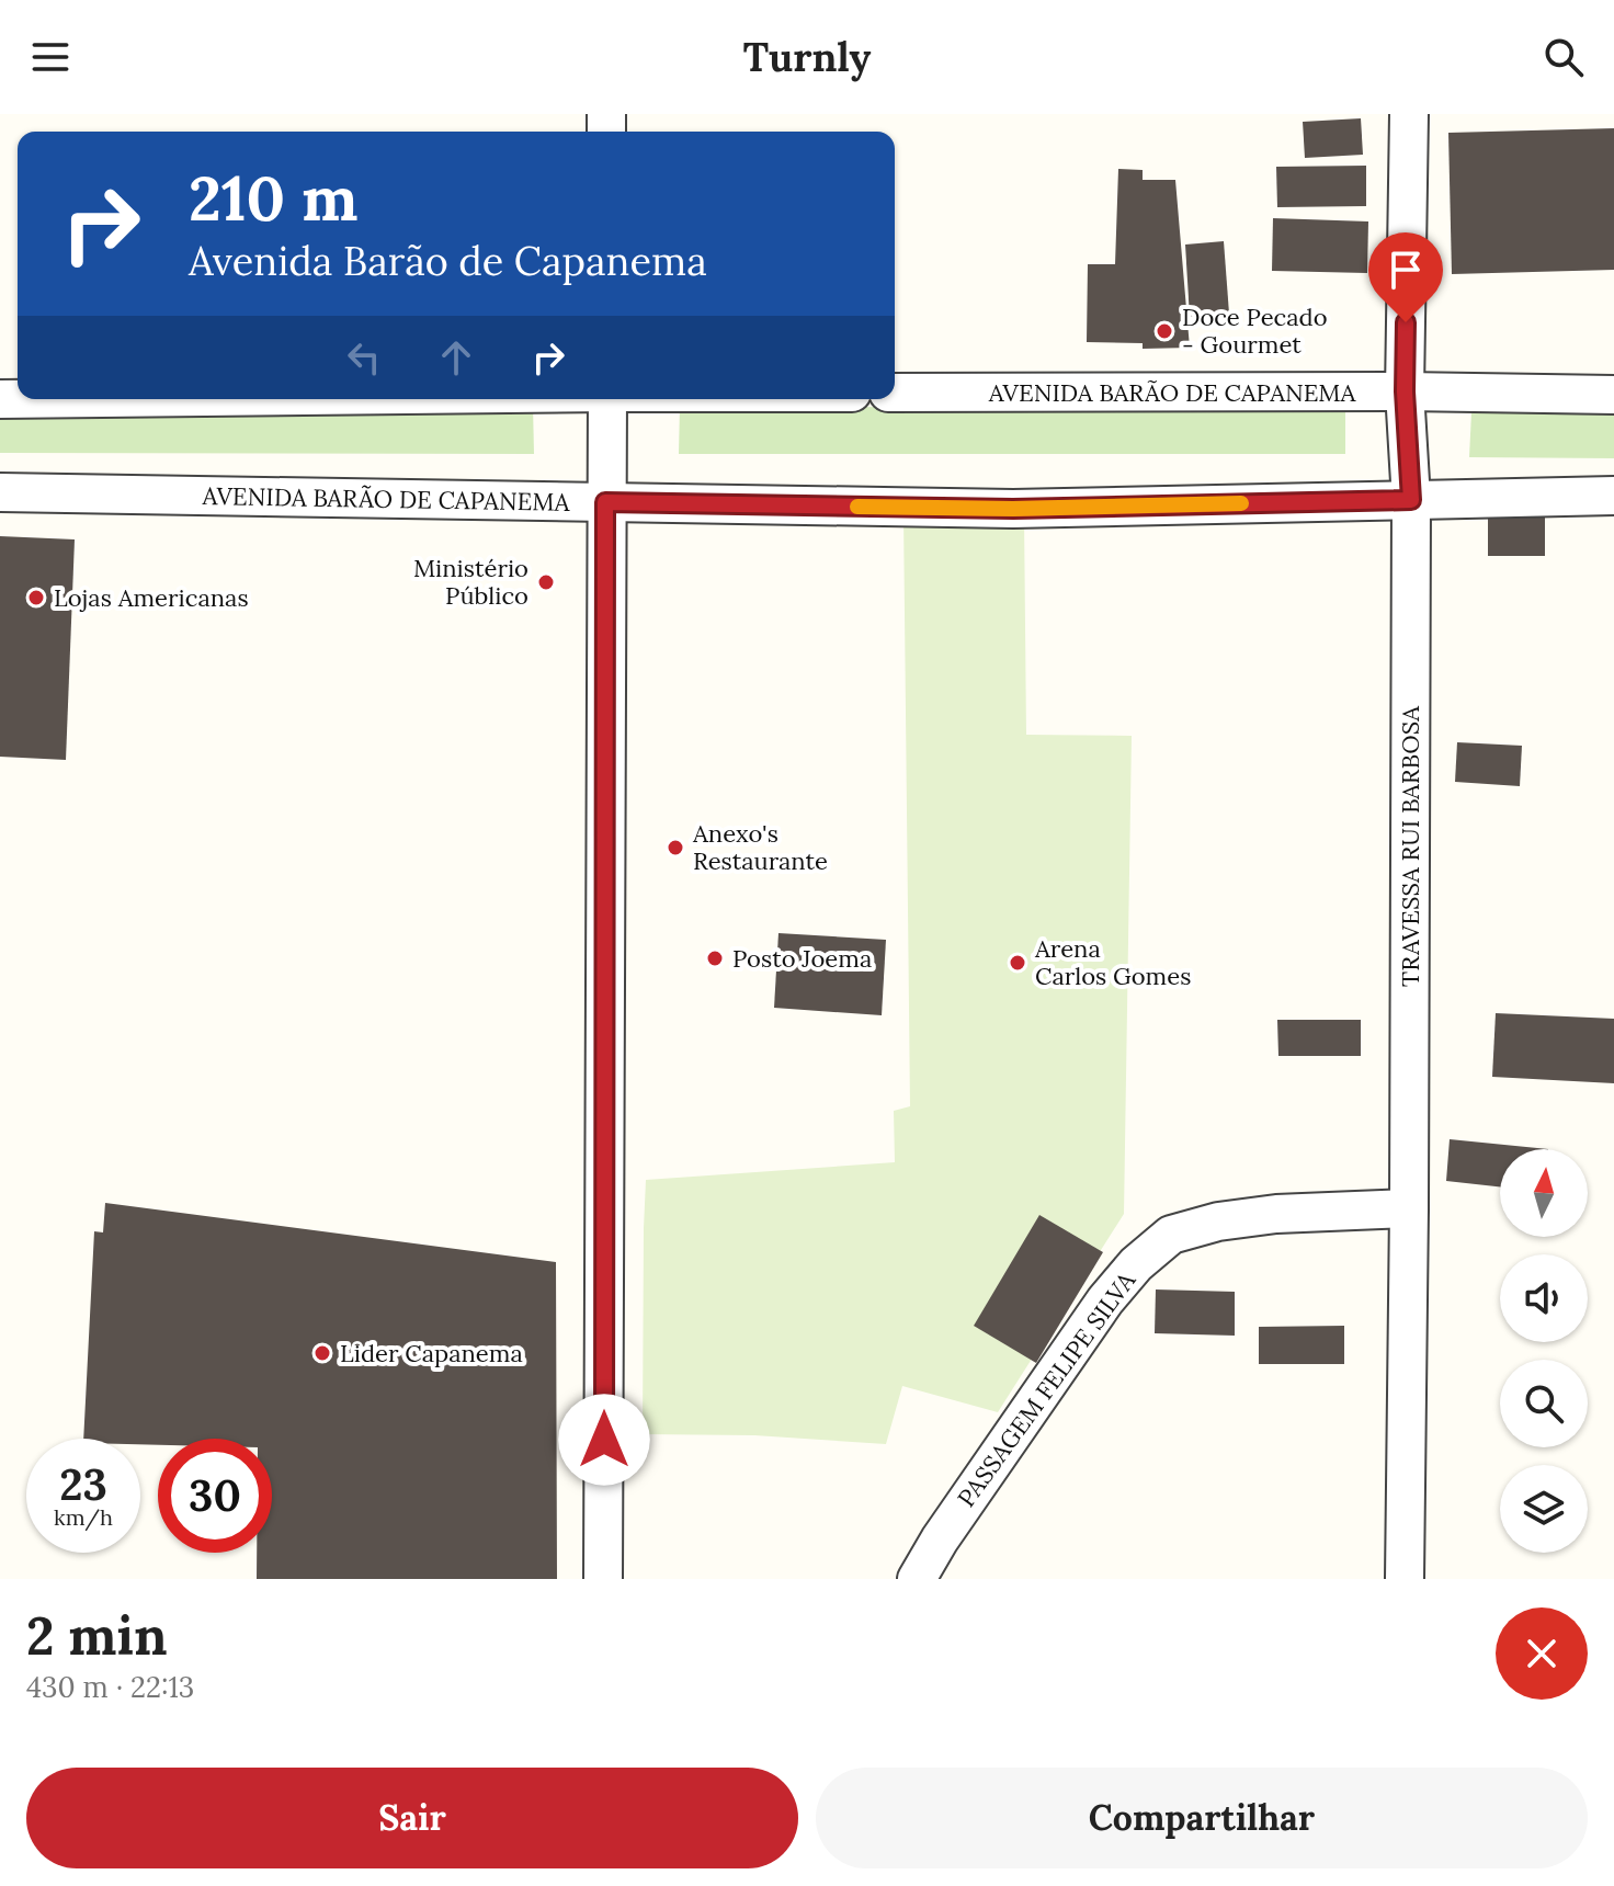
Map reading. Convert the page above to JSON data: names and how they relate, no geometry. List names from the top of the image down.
{
  "streets": {
    "street": ["AVENIDA BARÃO DE CAPANEMA", "TRAVESSA RUI BARBOSA", "PASSAGEM FELIPE SILVA"]
  },
  "crossings": [
    ["AVENIDA BARÃO DE CAPANEMA", "TRAVESSA RUI BARBOSA"],
    ["TRAVESSA RUI BARBOSA", "PASSAGEM FELIPE SILVA"]
  ],
  "places": [
    "Doce Pecado - Gourmet",
    "Ministério Público",
    "Lojas Americanas",
    "Anexo's Restaurante",
    "Posto Joema",
    "Arena Carlos Gomes",
    "Lider Capanema"
  ],
  "north": "top",
  "page": {
    "header": "Turnly",
    "turn": ["210 m", "Avenida Barão de Capanema"],
    "speed": "23 km/h",
    "limit": "30",
    "heading": ["2 min", "430 m · 22:13"],
    "buttons": ["Sair", "Compartilhar"]
  }
}
